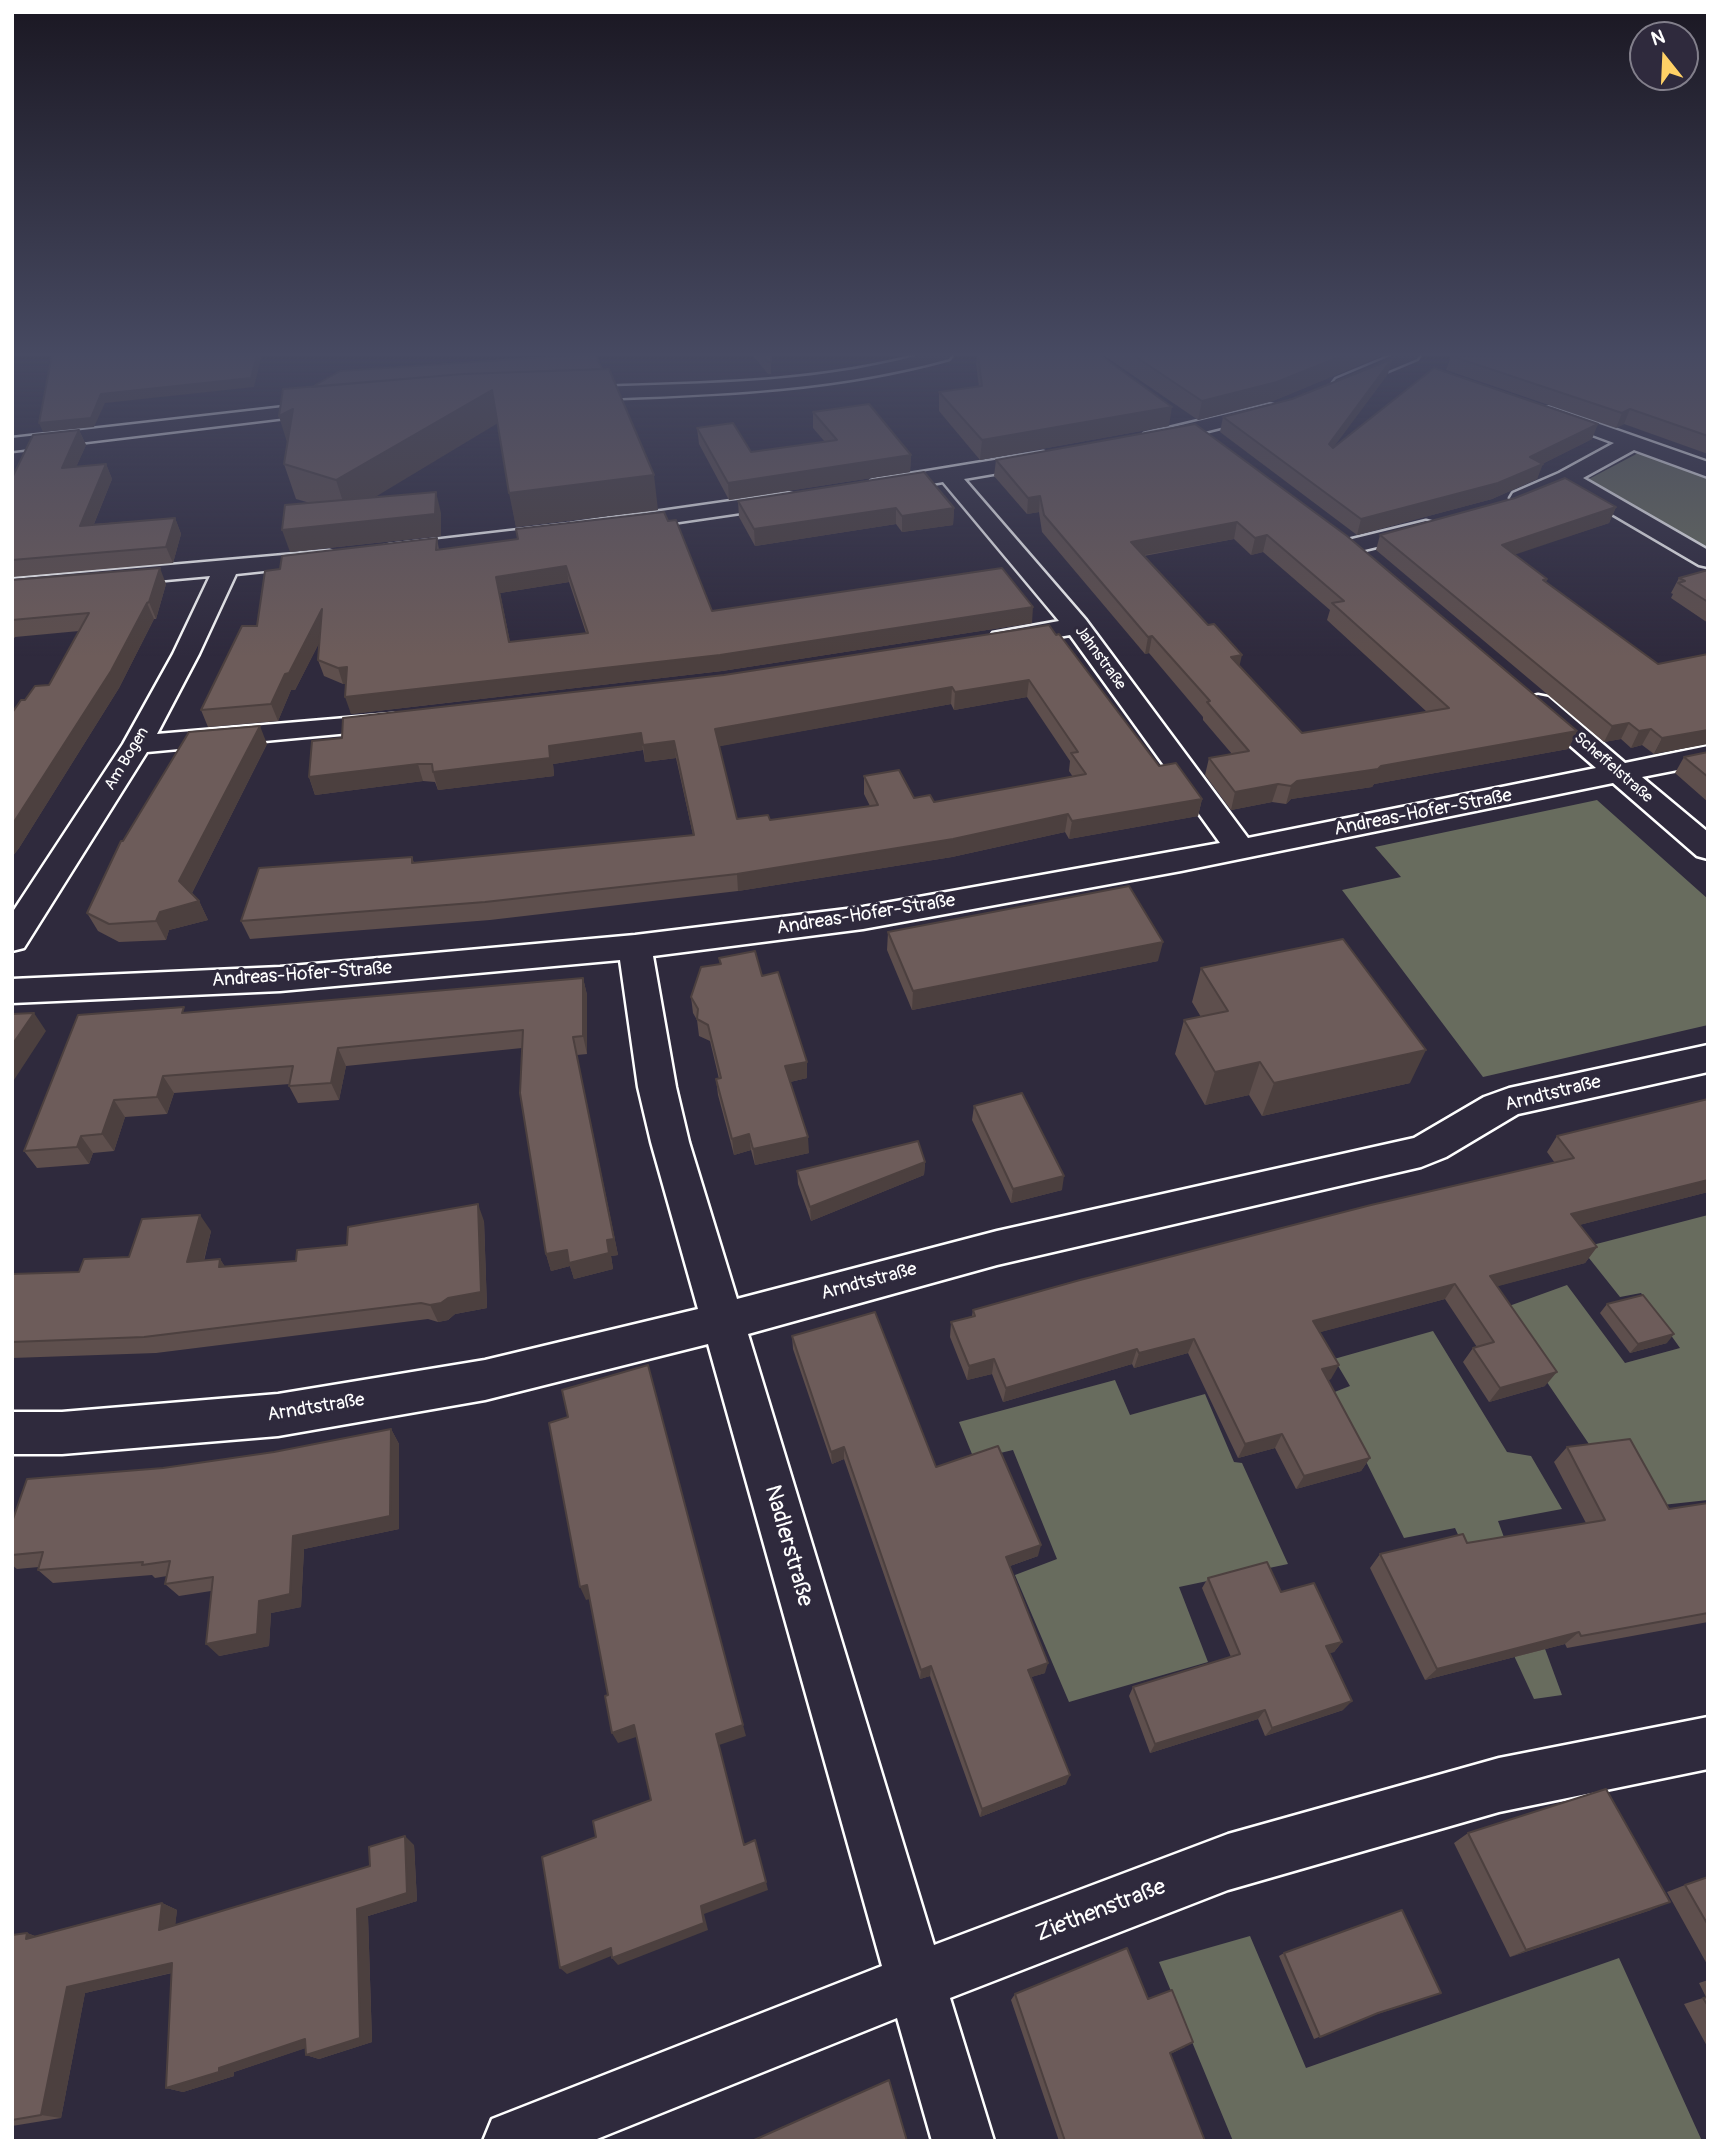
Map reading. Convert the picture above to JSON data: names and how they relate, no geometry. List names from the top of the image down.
{
  "streets": {
    "street": [
      "Jahnstraße",
      "Am Bogen",
      "Scheffelstraße",
      "Andreas-Hofer-Straße",
      "Arndtstraße",
      "Nadlerstraße",
      "Ziethenstraße"
    ]
  },
  "crossings": [
    ["Jahnstraße", "Andreas-Hofer-Straße"],
    ["Scheffelstraße", "Andreas-Hofer-Straße"],
    ["Andreas-Hofer-Straße", "Nadlerstraße"],
    ["Arndtstraße", "Nadlerstraße"],
    ["Nadlerstraße", "Ziethenstraße"]
  ],
  "north": "top"
}
